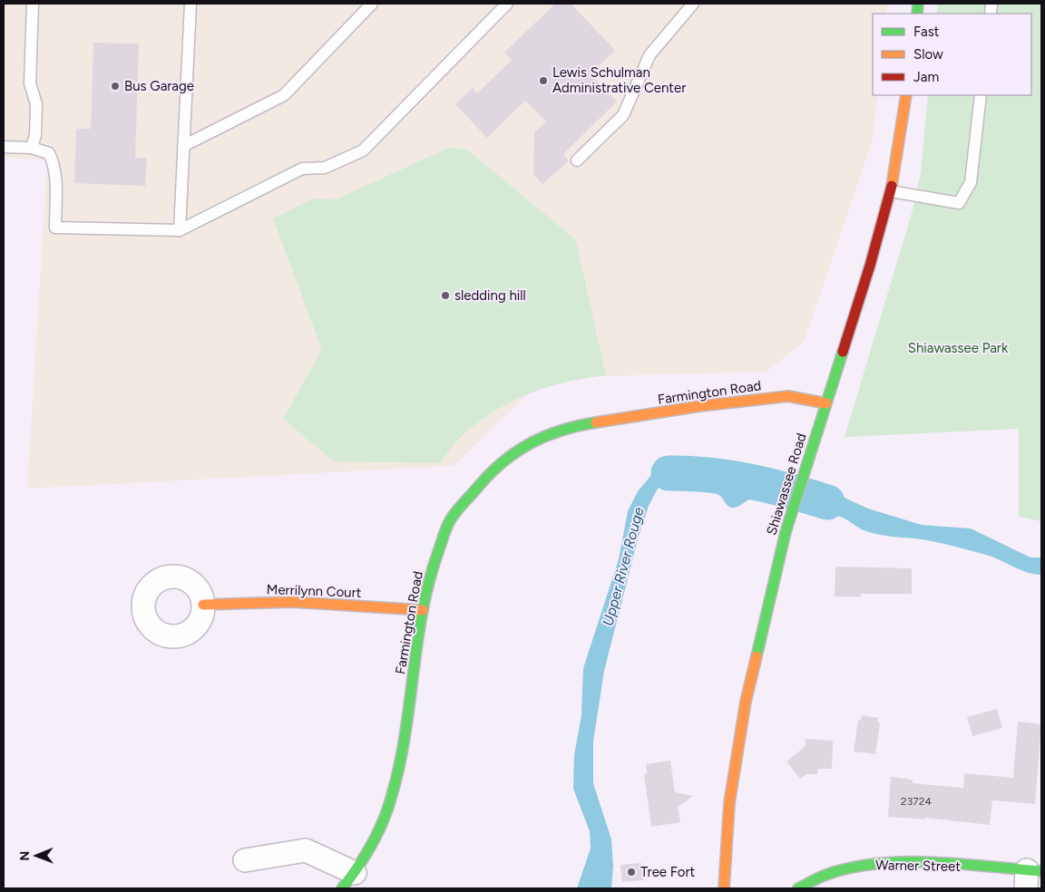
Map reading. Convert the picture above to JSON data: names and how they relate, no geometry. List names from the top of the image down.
{
  "streets": {
    "street": [
      "Farmington Road",
      "Shiawassee Road",
      "Merrilynn Court",
      "Warner Street"
    ]
  },
  "crossings": [
    ["Farmington Road", "Shiawassee Road"],
    ["Farmington Road", "Merrilynn Court"]
  ],
  "water": ["Upper River Rouge"],
  "parks": ["Shiawassee Park"],
  "places": [
    "Lewis Schulman Administrative Center",
    "Bus Garage",
    "sledding hill",
    "Tree Fort"
  ],
  "house_numbers": ["23724"],
  "legend": ["Fast", "Slow", "Jam"],
  "north": "left"
}
